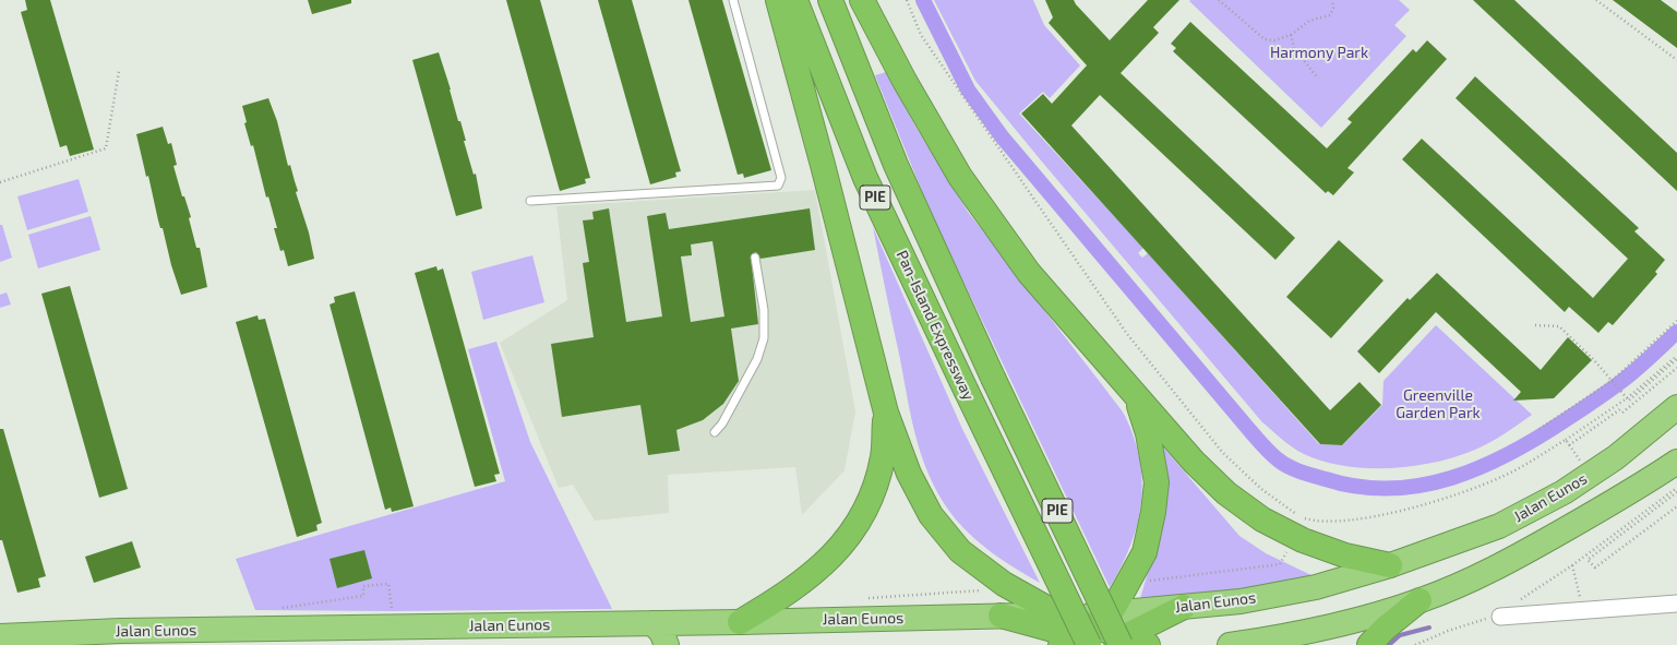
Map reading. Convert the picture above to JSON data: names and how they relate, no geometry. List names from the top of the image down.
{
  "streets": {
    "highway": ["PIE", "Pan-Island Expressway", "Jalan Eunos"]
  },
  "crossings": [
    ["Pan-Island Expressway", "Jalan Eunos"]
  ],
  "parks": ["Harmony Park", "Greenville Garden Park"]
}
